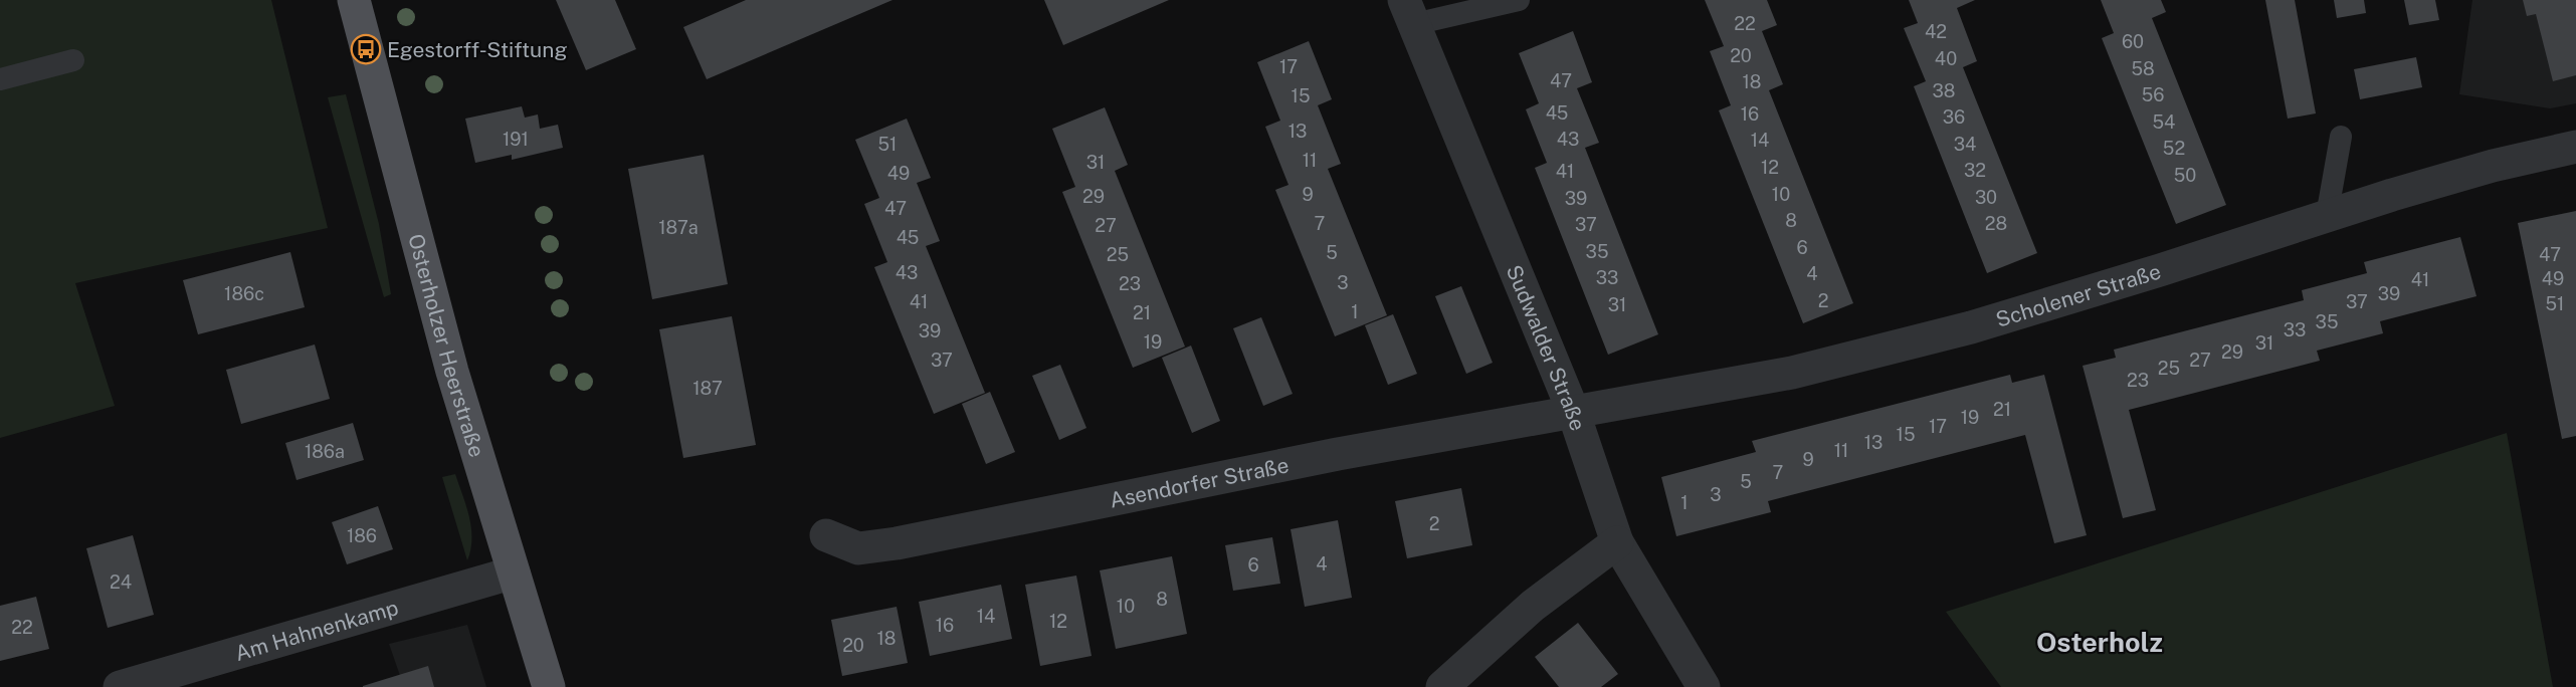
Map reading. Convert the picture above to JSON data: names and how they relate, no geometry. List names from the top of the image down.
{
  "streets": {
    "main road": ["Osterholzer Heerstraße"],
    "street": [
      "Scholener Straße",
      "Sudwalder Straße",
      "Asendorfer Straße",
      "Am Hahnenkamp"
    ]
  },
  "crossings": [
    ["Scholener Straße", "Sudwalder Straße"],
    ["Scholener Straße", "Asendorfer Straße"],
    ["Osterholzer Heerstraße", "Am Hahnenkamp"],
    ["Sudwalder Straße", "Asendorfer Straße"]
  ],
  "districts": ["Osterholz"],
  "places": {
    "bus stop": ["Egestorff-Stiftung"]
  },
  "house_numbers": [
    "22",
    "42",
    "60",
    "20",
    "40",
    "17",
    "58",
    "47",
    "18",
    "38",
    "56",
    "15",
    "45",
    "16",
    "36",
    "54",
    "13",
    "191",
    "43",
    "14",
    "51",
    "34",
    "52",
    "11",
    "31",
    "12",
    "32",
    "41",
    "49",
    "50",
    "9",
    "10",
    "29",
    "30",
    "39",
    "47",
    "8",
    "7",
    "28",
    "37",
    "27",
    "187a",
    "45",
    "6",
    "35",
    "5",
    "25",
    "47",
    "43",
    "4",
    "33",
    "49",
    "41",
    "3",
    "23",
    "186c",
    "39",
    "2",
    "41",
    "37",
    "51",
    "31",
    "1",
    "21",
    "35",
    "33",
    "39",
    "19",
    "31",
    "29",
    "37",
    "27",
    "25",
    "23",
    "187",
    "21",
    "19",
    "17",
    "15",
    "13",
    "11",
    "186a",
    "9",
    "7",
    "5",
    "3",
    "1",
    "2",
    "186",
    "4",
    "6",
    "24",
    "8",
    "10",
    "14",
    "12",
    "16",
    "22",
    "18",
    "20"
  ]
}
